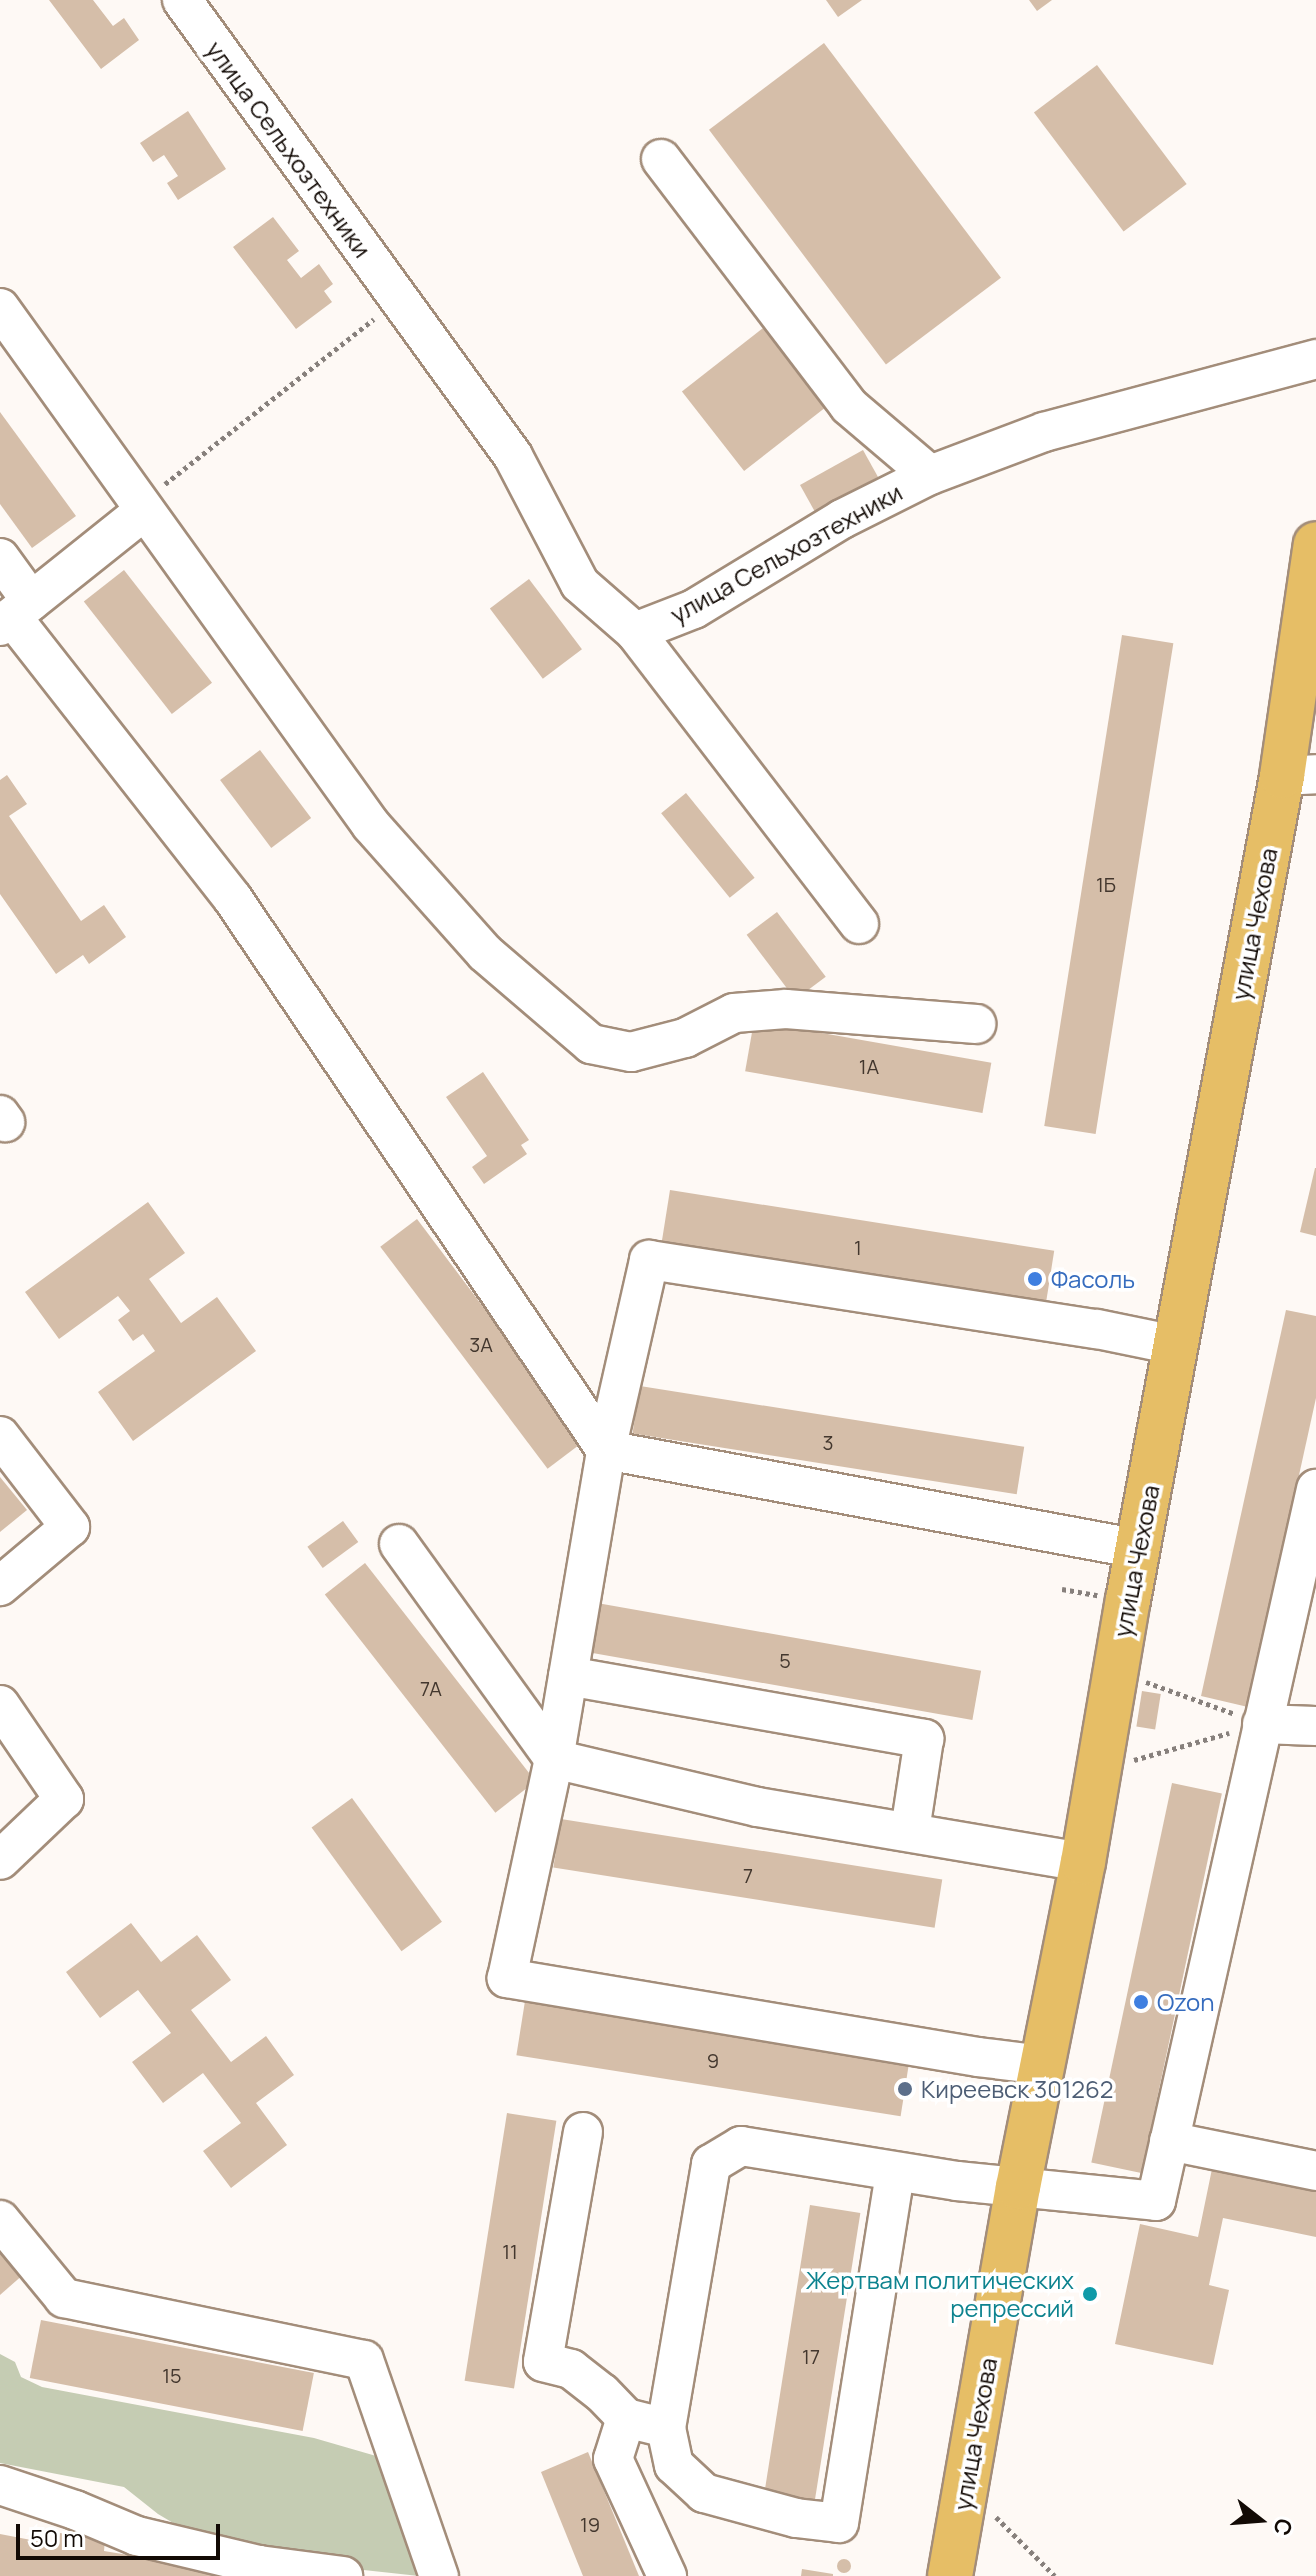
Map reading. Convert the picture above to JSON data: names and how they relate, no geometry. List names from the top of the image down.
{
  "streets": {
    "main road": ["улица Чехова"],
    "street": ["улица Сельхозтехники"]
  },
  "places": [
    "Фасоль",
    "Ozon",
    "Киреевск 301262",
    "Жертвам политических репрессий"
  ],
  "house_numbers": [
    "1Б",
    "1А",
    "1",
    "3А",
    "3",
    "5",
    "7А",
    "7",
    "9",
    "11",
    "17",
    "15",
    "19"
  ],
  "scale_bar": "50 m",
  "north": "right"
}
